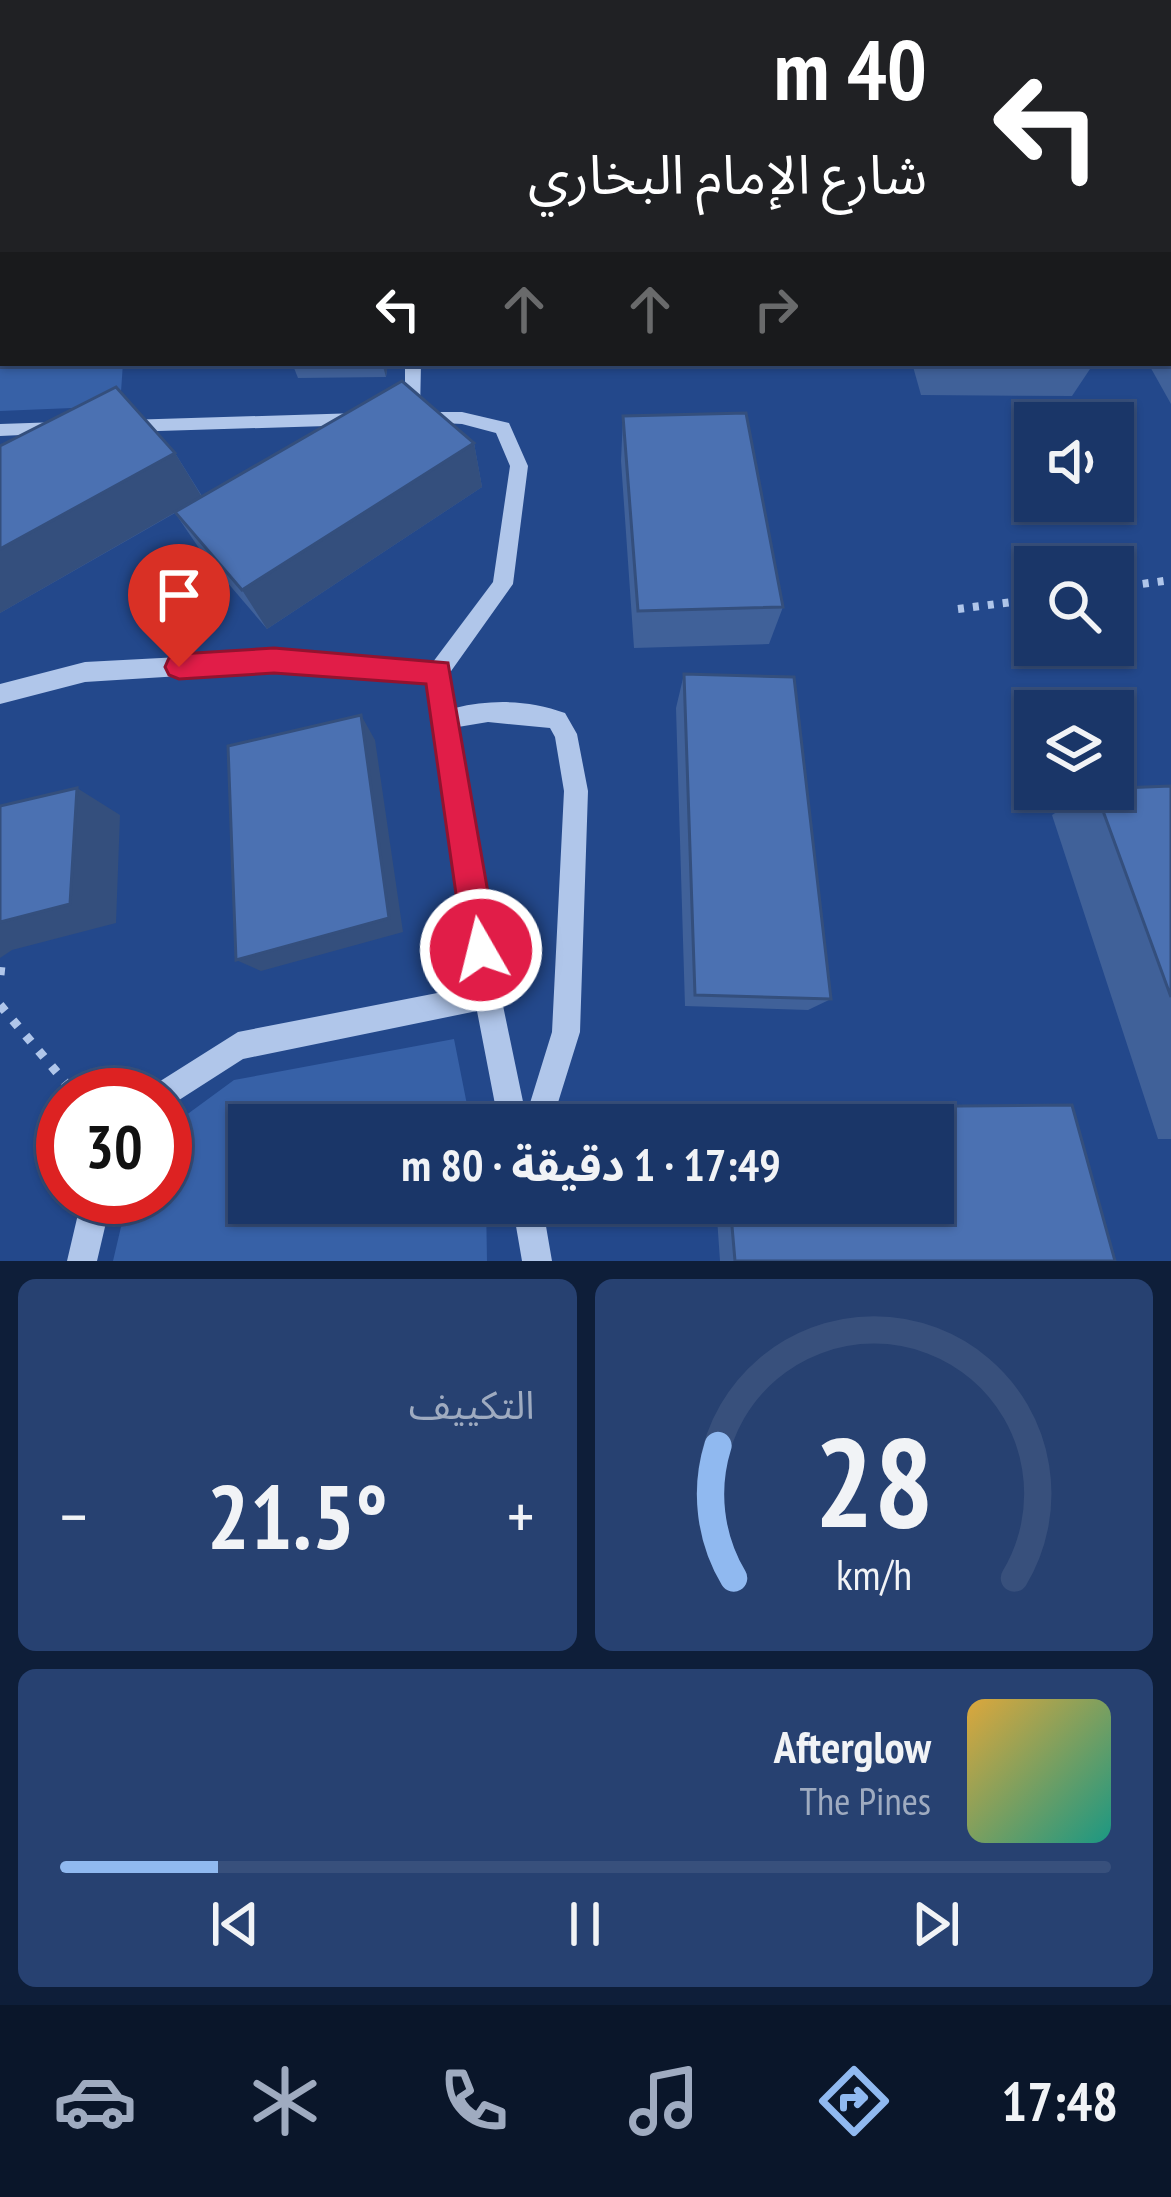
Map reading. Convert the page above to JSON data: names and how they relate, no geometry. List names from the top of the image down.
{
  "page": {
    "turn": ["40 m", "شارع الإمام البخاري"],
    "limit": "30",
    "trip": "17:49 · 1 دقيقة · 80 m",
    "tile": "التكييف",
    "heat": ["−", "21.5°", "+"],
    "song": ["Afterglow", "The Pines"],
    "tabs": "17:48",
    "gauge": ["28", "km/h"]
  }
}
